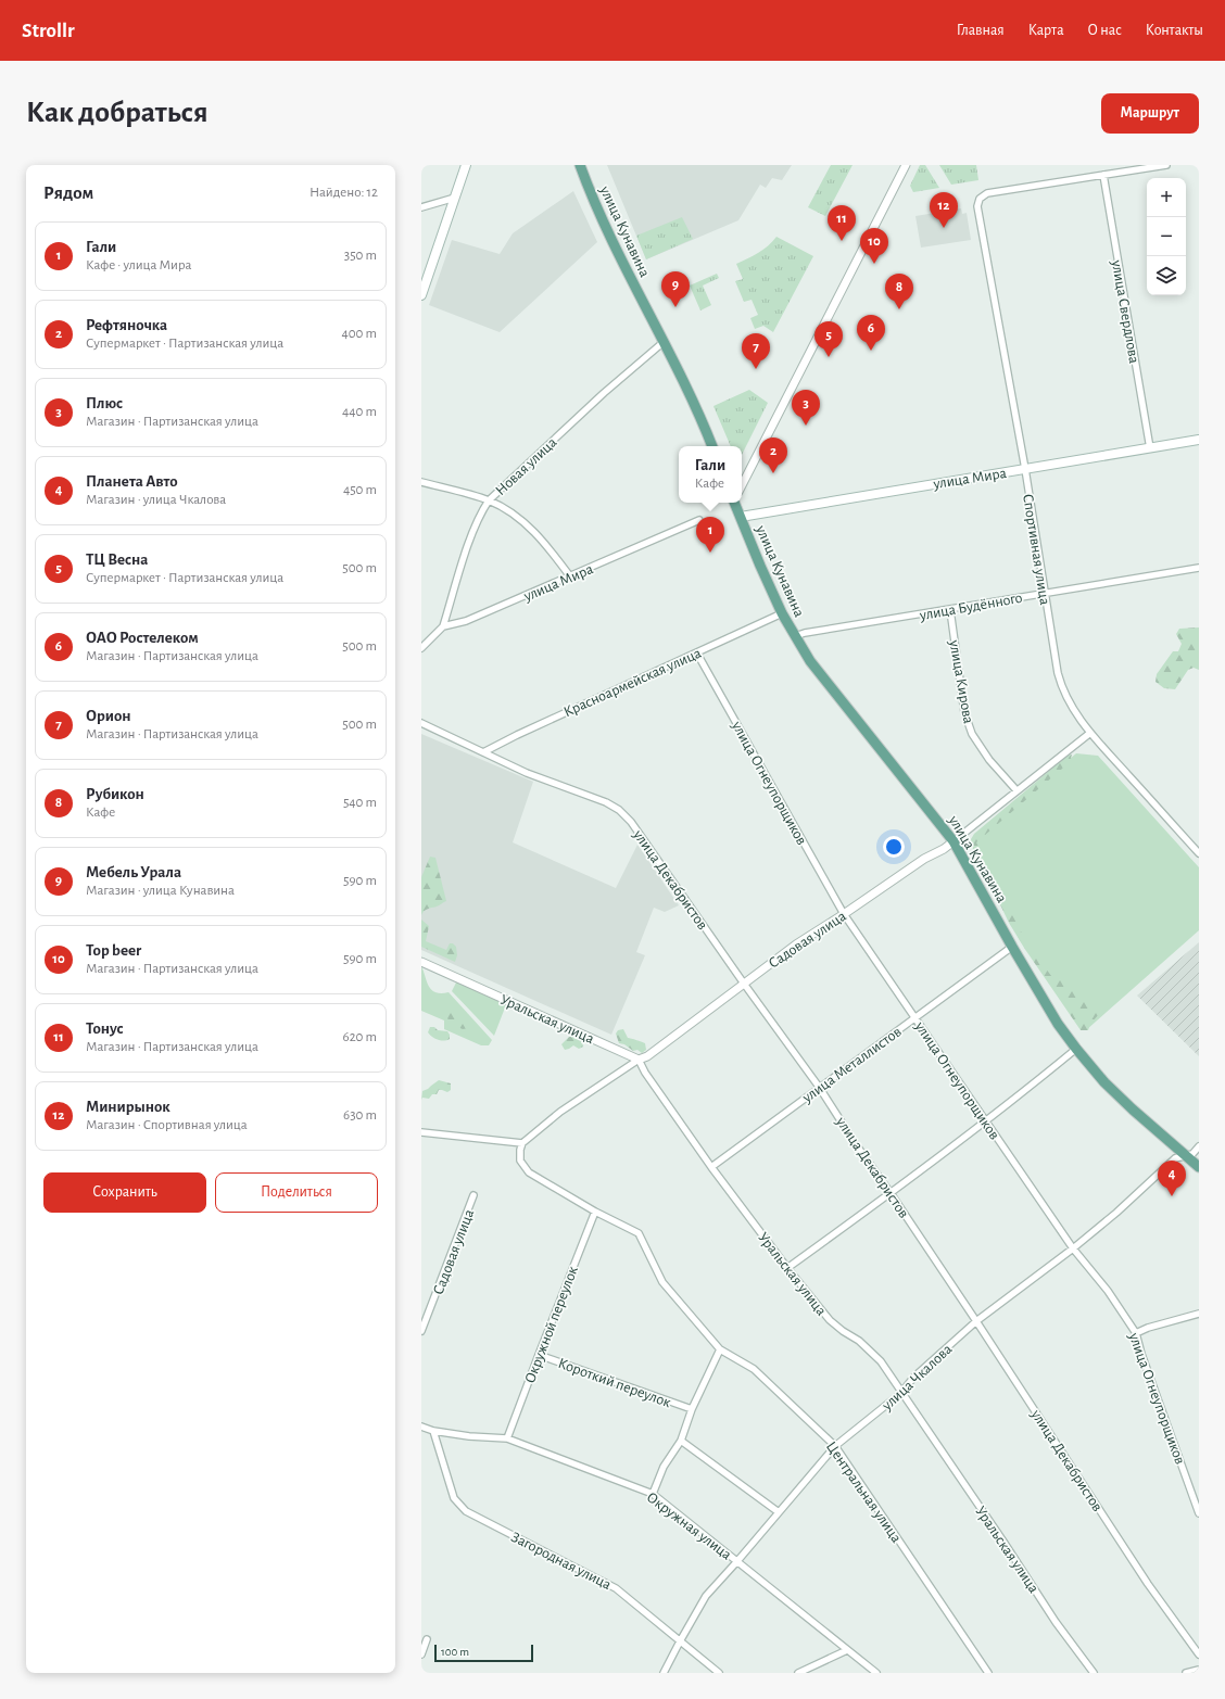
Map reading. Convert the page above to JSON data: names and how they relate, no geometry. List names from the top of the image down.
{
  "streets": {
    "main road": ["улица Кунавина", "улица Мира"],
    "street": [
      "улица Свердлова",
      "Новая улица",
      "Спортивная улица",
      "улица Будённого",
      "Красноармейская улица",
      "улица Кирова",
      "улица Огнеупорщиков",
      "улица Декабристов",
      "Садовая улица",
      "Уральская улица",
      "улица Металлистов",
      "Окружной переулок",
      "улица Чкалова",
      "Короткий переулок",
      "Центральная улица",
      "Окружная улица",
      "Загородная улица"
    ]
  },
  "crossings": [
    ["улица Кунавина", "Новая улица"],
    ["улица Кунавина", "улица Мира"],
    ["улица Кунавина", "улица Будённого"],
    ["улица Кунавина", "Красноармейская улица"],
    ["улица Кунавина", "Садовая улица"],
    ["улица Кунавина", "улица Металлистов"],
    ["улица Кунавина", "улица Чкалова"],
    ["улица Свердлова", "улица Мира"],
    ["улица Свердлова", "Спортивная улица"],
    ["Новая улица", "улица Мира"],
    ["улица Мира", "Спортивная улица"],
    ["Спортивная улица", "улица Будённого"],
    ["Спортивная улица", "Садовая улица"],
    ["улица Будённого", "улица Кирова"],
    ["Красноармейская улица", "улица Огнеупорщиков"],
    ["Красноармейская улица", "улица Декабристов"],
    ["улица Кирова", "Садовая улица"],
    ["улица Огнеупорщиков", "Садовая улица"],
    ["улица Огнеупорщиков", "улица Металлистов"],
    ["улица Огнеупорщиков", "улица Чкалова"],
    ["улица Декабристов", "Садовая улица"],
    ["улица Декабристов", "улица Металлистов"],
    ["улица Декабристов", "улица Чкалова"],
    ["Садовая улица", "Уральская улица"],
    ["Садовая улица", "Центральная улица"],
    ["Уральская улица", "улица Металлистов"],
    ["Уральская улица", "улица Чкалова"],
    ["Окружной переулок", "Короткий переулок"],
    ["Окружной переулок", "Центральная улица"],
    ["Окружной переулок", "Окружная улица"],
    ["улица Чкалова", "Центральная улица"],
    ["улица Чкалова", "Окружная улица"],
    ["улица Чкалова", "Загородная улица"],
    ["Окружная улица", "Загородная улица"]
  ],
  "scale_bar": "100 m",
  "page": {
    "header": "Strollr",
    "nav": [
      "Главная",
      "Карта",
      "О нас",
      "Контакты"
    ],
    "buttons": [
      "Маршрут",
      ["Сохранить", "Поделиться"]
    ],
    "title": "Как добраться",
    "heading": ["Рядом", "Найдено: 12"],
    "map_buttons": ["+", "−"],
    "pins": [
      "12",
      "11",
      "10",
      "9",
      "8",
      "6",
      "5",
      "7",
      "3",
      "2",
      "1",
      "4"
    ],
    "list": [
      {
        "mark": "1",
        "name": "Гали",
        "note": "Кафе · улица Мира",
        "value": "350 m"
      },
      {
        "mark": "2",
        "name": "Рефтяночка",
        "note": "Супермаркет · Партизанская улица",
        "value": "400 m"
      },
      {
        "mark": "3",
        "name": "Плюс",
        "note": "Магазин · Партизанская улица",
        "value": "440 m"
      },
      {
        "mark": "4",
        "name": "Планета Авто",
        "note": "Магазин · улица Чкалова",
        "value": "450 m"
      },
      {
        "mark": "5",
        "name": "ТЦ Весна",
        "note": "Супермаркет · Партизанская улица",
        "value": "500 m"
      },
      {
        "mark": "6",
        "name": "ОАО Ростелеком",
        "note": "Магазин · Партизанская улица",
        "value": "500 m"
      },
      {
        "mark": "7",
        "name": "Орион",
        "note": "Магазин · Партизанская улица",
        "value": "500 m"
      },
      {
        "mark": "8",
        "name": "Рубикон",
        "note": "Кафе",
        "value": "540 m"
      },
      {
        "mark": "9",
        "name": "Мебель Урала",
        "note": "Магазин · улица Кунавина",
        "value": "590 m"
      },
      {
        "mark": "10",
        "name": "Top beer",
        "note": "Магазин · Партизанская улица",
        "value": "590 m"
      },
      {
        "mark": "11",
        "name": "Тонус",
        "note": "Магазин · Партизанская улица",
        "value": "620 m"
      },
      {
        "mark": "12",
        "name": "Минирынок",
        "note": "Магазин · Спортивная улица",
        "value": "630 m"
      }
    ],
    "popup": ["Гали", "Кафе"],
    "scale": "100 m"
  }
}
